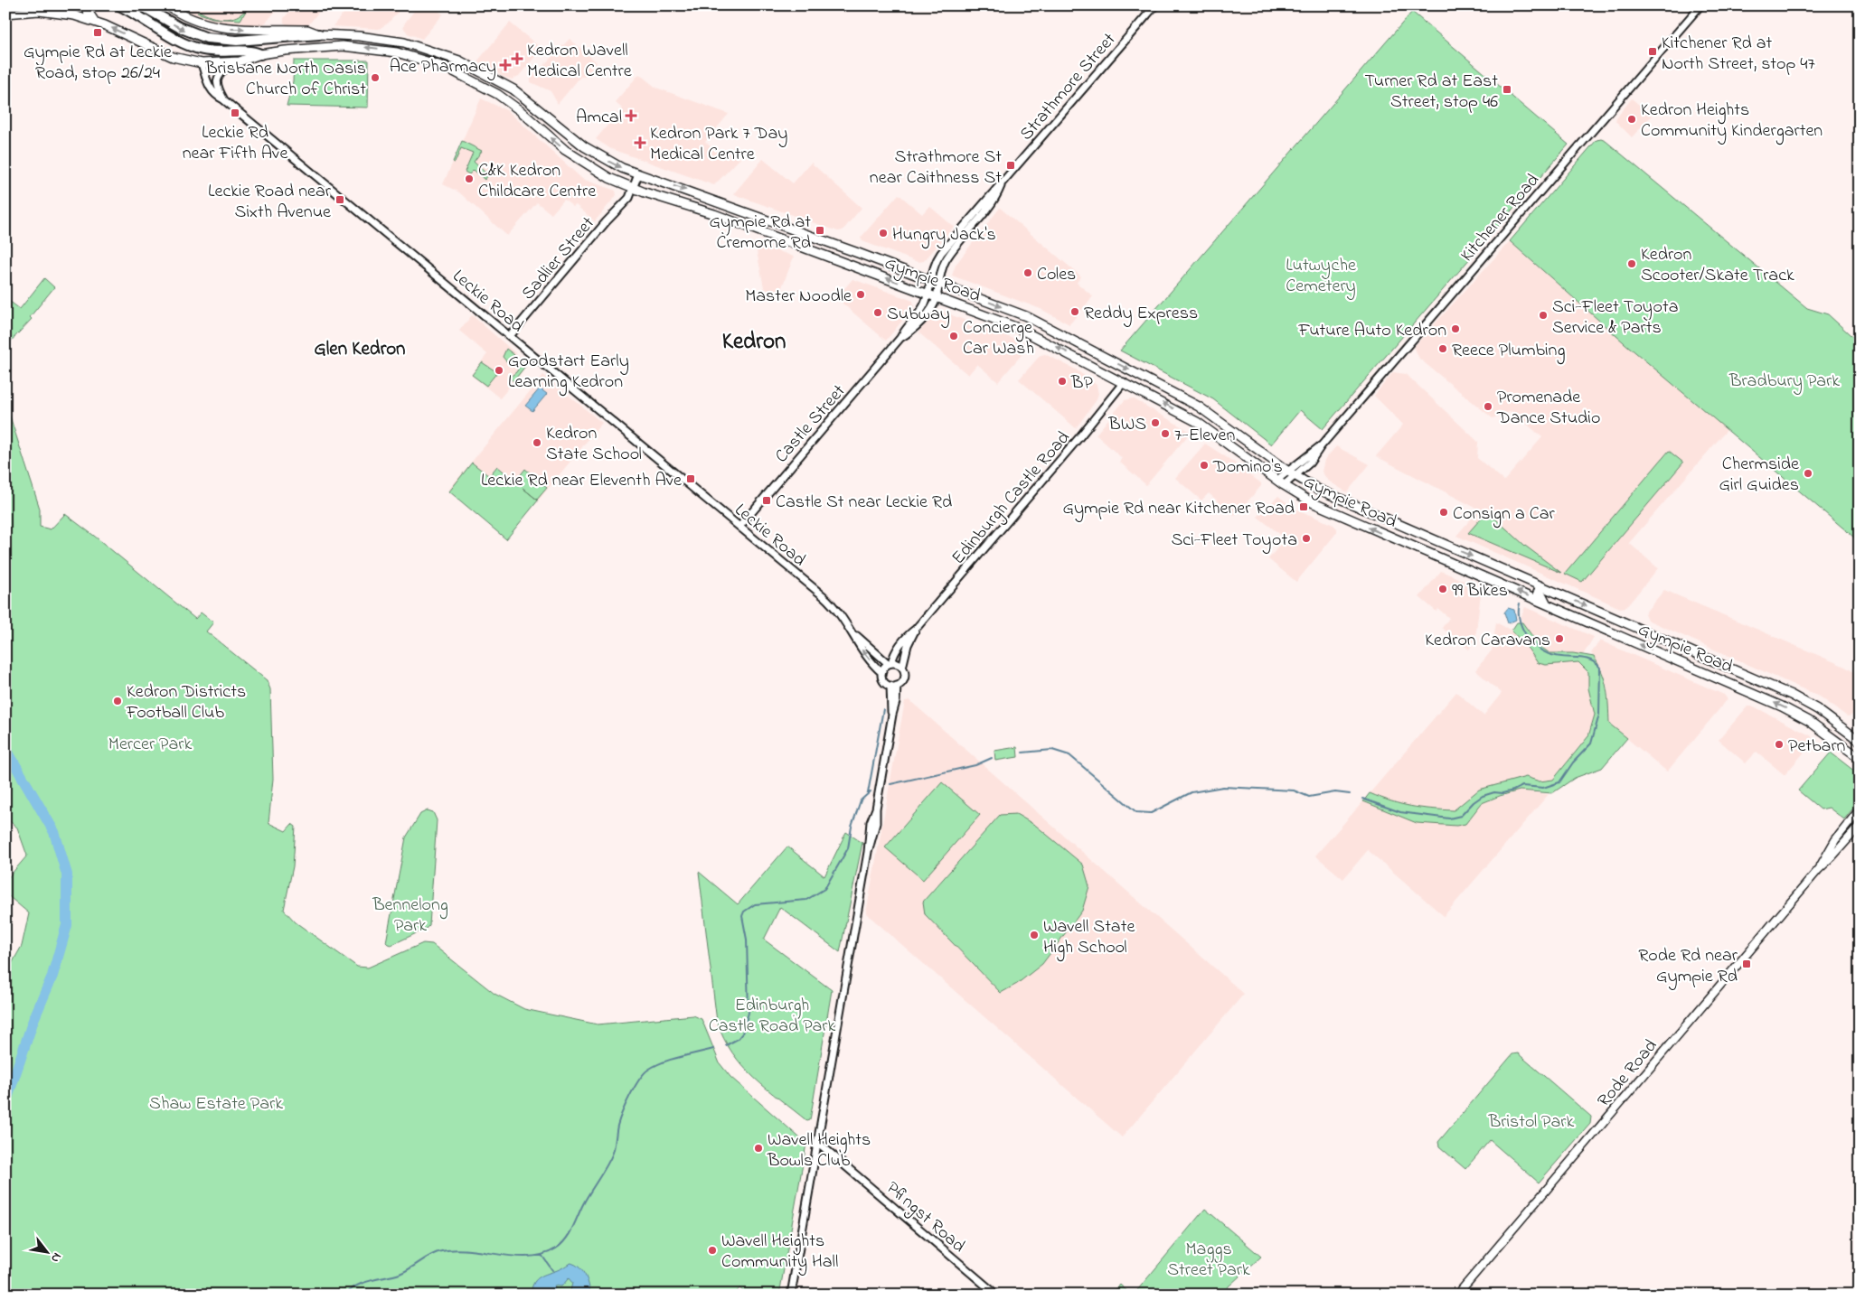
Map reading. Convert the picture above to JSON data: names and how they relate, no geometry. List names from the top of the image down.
{
  "streets": {
    "highway": ["Gympie Road"],
    "main road": ["Rode Road"],
    "street": [
      "Strathmore Street",
      "Kitchener Road",
      "Sadlier Street",
      "Leckie Road",
      "Castle Street",
      "Edinburgh Castle Road",
      "Pfingst Road"
    ]
  },
  "crossings": [
    ["Strathmore Street", "Gympie Road"],
    ["Strathmore Street", "Castle Street"],
    ["Kitchener Road", "Gympie Road"],
    ["Sadlier Street", "Gympie Road"],
    ["Sadlier Street", "Leckie Road"],
    ["Gympie Road", "Leckie Road"],
    ["Gympie Road", "Castle Street"],
    ["Gympie Road", "Edinburgh Castle Road"],
    ["Leckie Road", "Castle Street"],
    ["Leckie Road", "Edinburgh Castle Road"]
  ],
  "districts": ["Kedron", "Glen Kedron"],
  "parks": [
    "Lutwyche Cemetery",
    "Bradbury Park",
    "Mercer Park",
    "Bennelong Park",
    "Edinburgh Castle Road Park",
    "Shaw Estate Park",
    "Bristol Park",
    "Maggs Street Park"
  ],
  "places": {
    "transit": [
      "Gympie Rd at Leckie Road, stop 26/24",
      "Kitchener Rd at North Street, stop 47",
      "Turner Rd at East Street, stop 46",
      "Leckie Rd near Fifth Ave",
      "Strathmore St near Caithness St",
      "Leckie Road near Sixth Avenue",
      "Gympie Rd at Cremorne Rd",
      "Leckie Rd near Eleventh Ave",
      "Castle St near Leckie Rd",
      "Gympie Rd near Kitchener Road",
      "Rode Rd near Gympie Rd"
    ],
    "health": [
      "Kedron Wavell Medical Centre",
      "Ace Pharmacy",
      "Amcal",
      "Kedron Park 7 Day Medical Centre"
    ],
    "other": [
      "Brisbane North Oasis Church of Christ",
      "Kedron Heights Community Kindergarten",
      "C&K Kedron Childcare Centre",
      "Hungry Jack's",
      "Kedron Scooter/Skate Track",
      "Coles",
      "Master Noodle",
      "Reddy Express",
      "Subway",
      "Sci-Fleet Toyota Service & Parts",
      "Future Auto Kedron",
      "Concierge Car Wash",
      "Reece Plumbing",
      "Goodstart Early Learning Kedron",
      "BP",
      "Promenade Dance Studio",
      "BWS",
      "7-Eleven",
      "Kedron State School",
      "Domino's",
      "Chermside Girl Guides",
      "Consign a Car",
      "Sci-Fleet Toyota",
      "99 Bikes",
      "Kedron Caravans",
      "Kedron Districts Football Club",
      "Petbarn",
      "Wavell State High School",
      "Wavell Heights Bowls Club",
      "Wavell Heights Community Hall"
    ]
  },
  "north": "bottom right"
}
